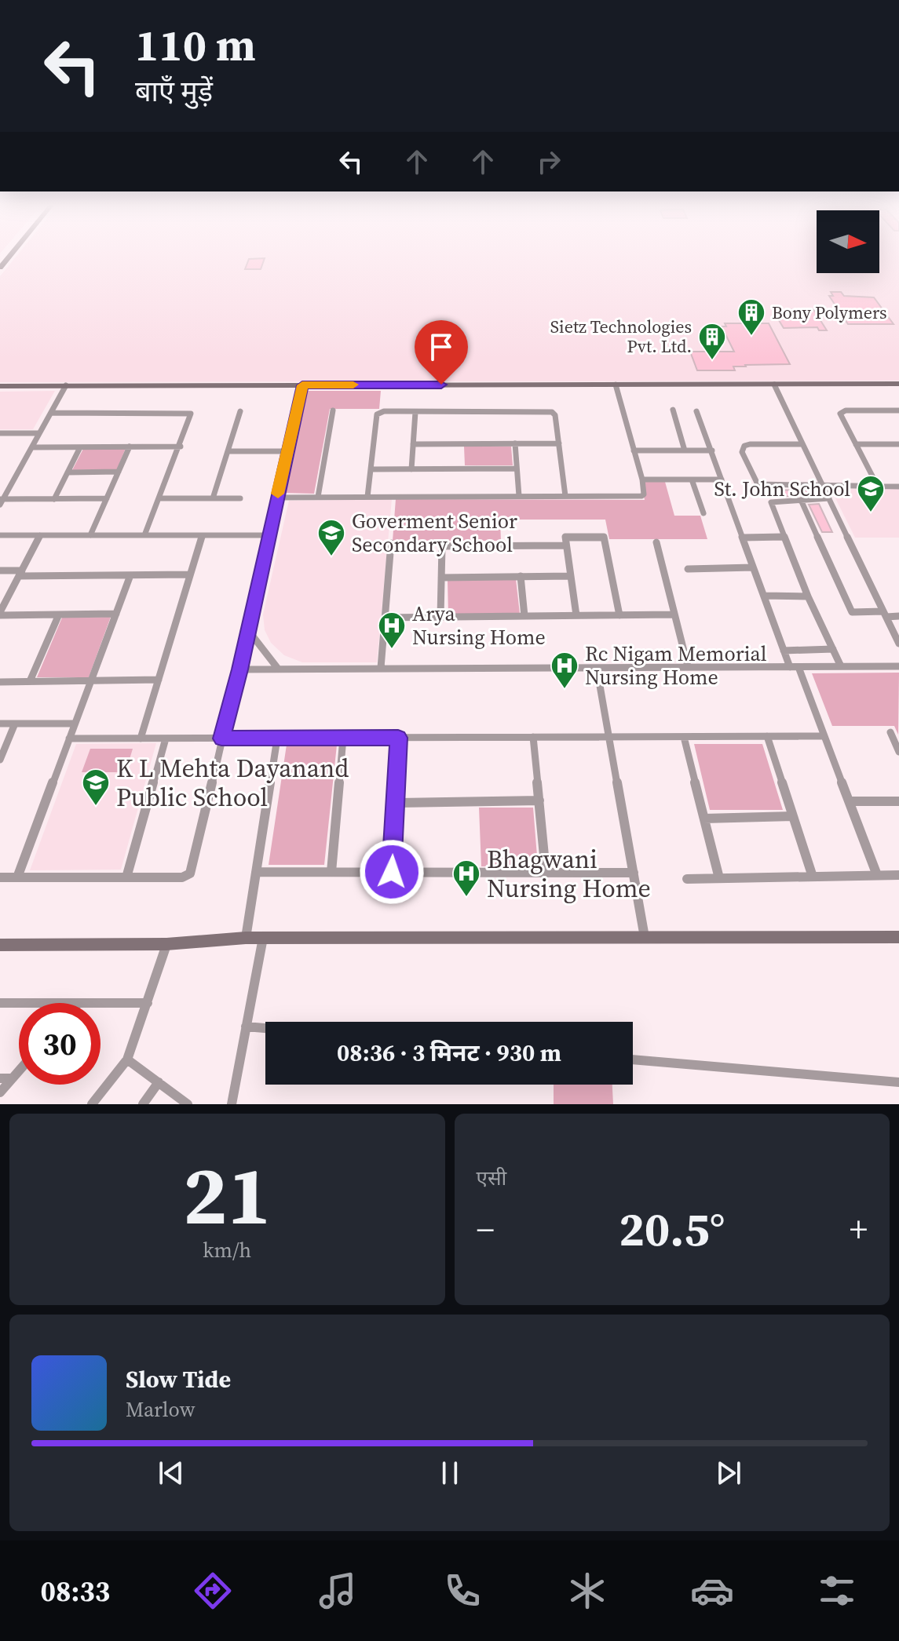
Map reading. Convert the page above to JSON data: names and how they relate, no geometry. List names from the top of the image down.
{
  "places": {
    "building": ["Bony Polymers", "Sietz Technologies Pvt. Ltd."],
    "school or university": ["St. John School", "Goverment Senior Secondary School", "K L Mehta Dayanand Public School"],
    "hospital": ["Arya Nursing Home", "Rc Nigam Memorial Nursing Home", "Bhagwani Nursing Home"]
  },
  "north": "right",
  "page": {
    "turn": ["110 m", "बाएँ मुड़ें"],
    "limit": "30",
    "trip": "08:36 · 3 मिनट · 930 m",
    "tile": [
      ["21", "km/h"],
      "एसी"
    ],
    "heat": ["−", "20.5°", "+"],
    "song": ["Slow Tide", "Marlow"],
    "tabs": "08:33"
  }
}
